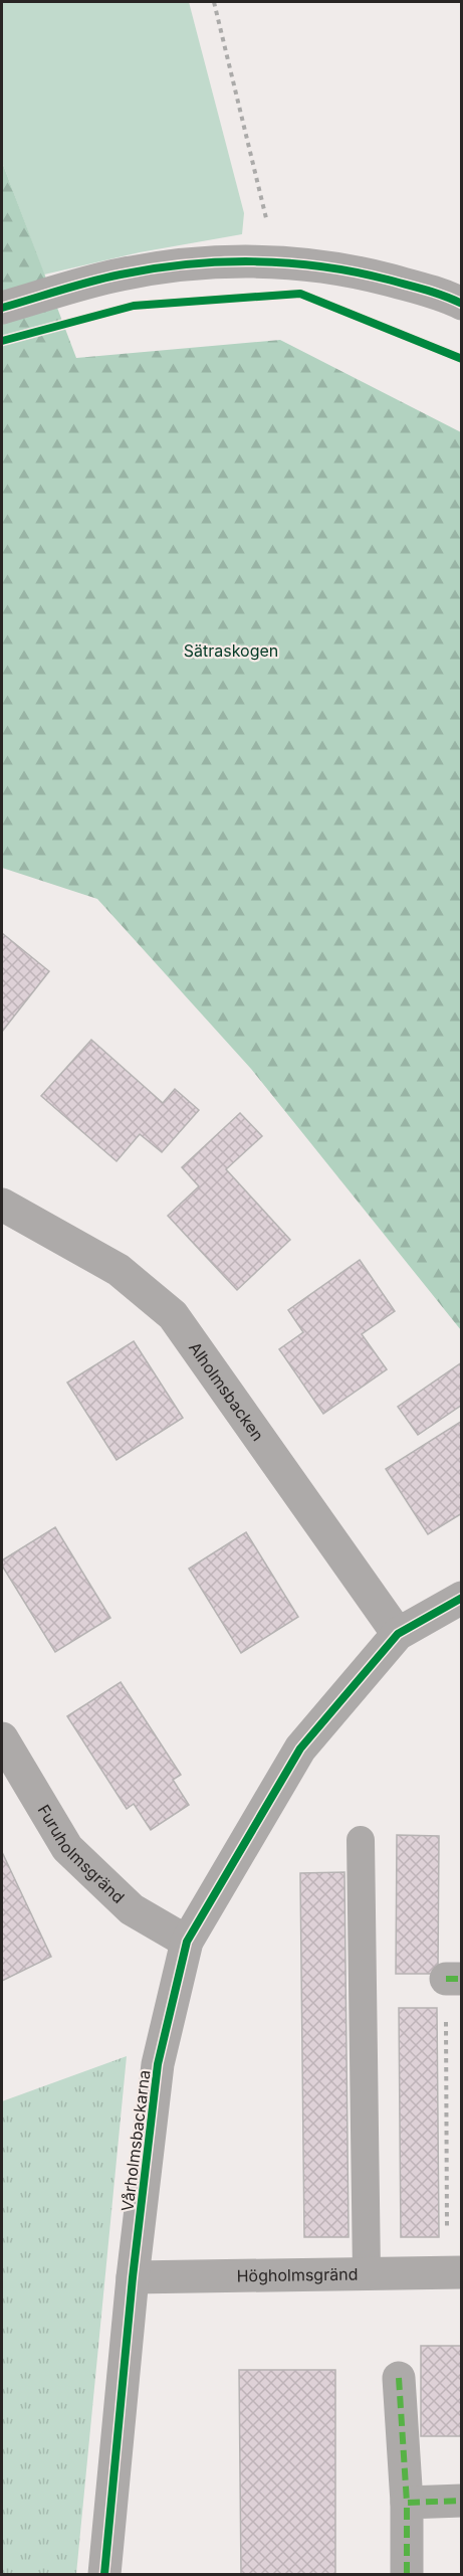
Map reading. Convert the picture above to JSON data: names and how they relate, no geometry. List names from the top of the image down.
{
  "streets": {
    "street": [
      "Alholmsbacken",
      "Furuholmsgränd",
      "Vårholmsbackarna",
      "Högholmsgränd"
    ]
  },
  "crossings": [
    ["Alholmsbacken", "Vårholmsbackarna"],
    ["Furuholmsgränd", "Vårholmsbackarna"],
    ["Vårholmsbackarna", "Högholmsgränd"]
  ],
  "parks": ["Sätraskogen"]
}
